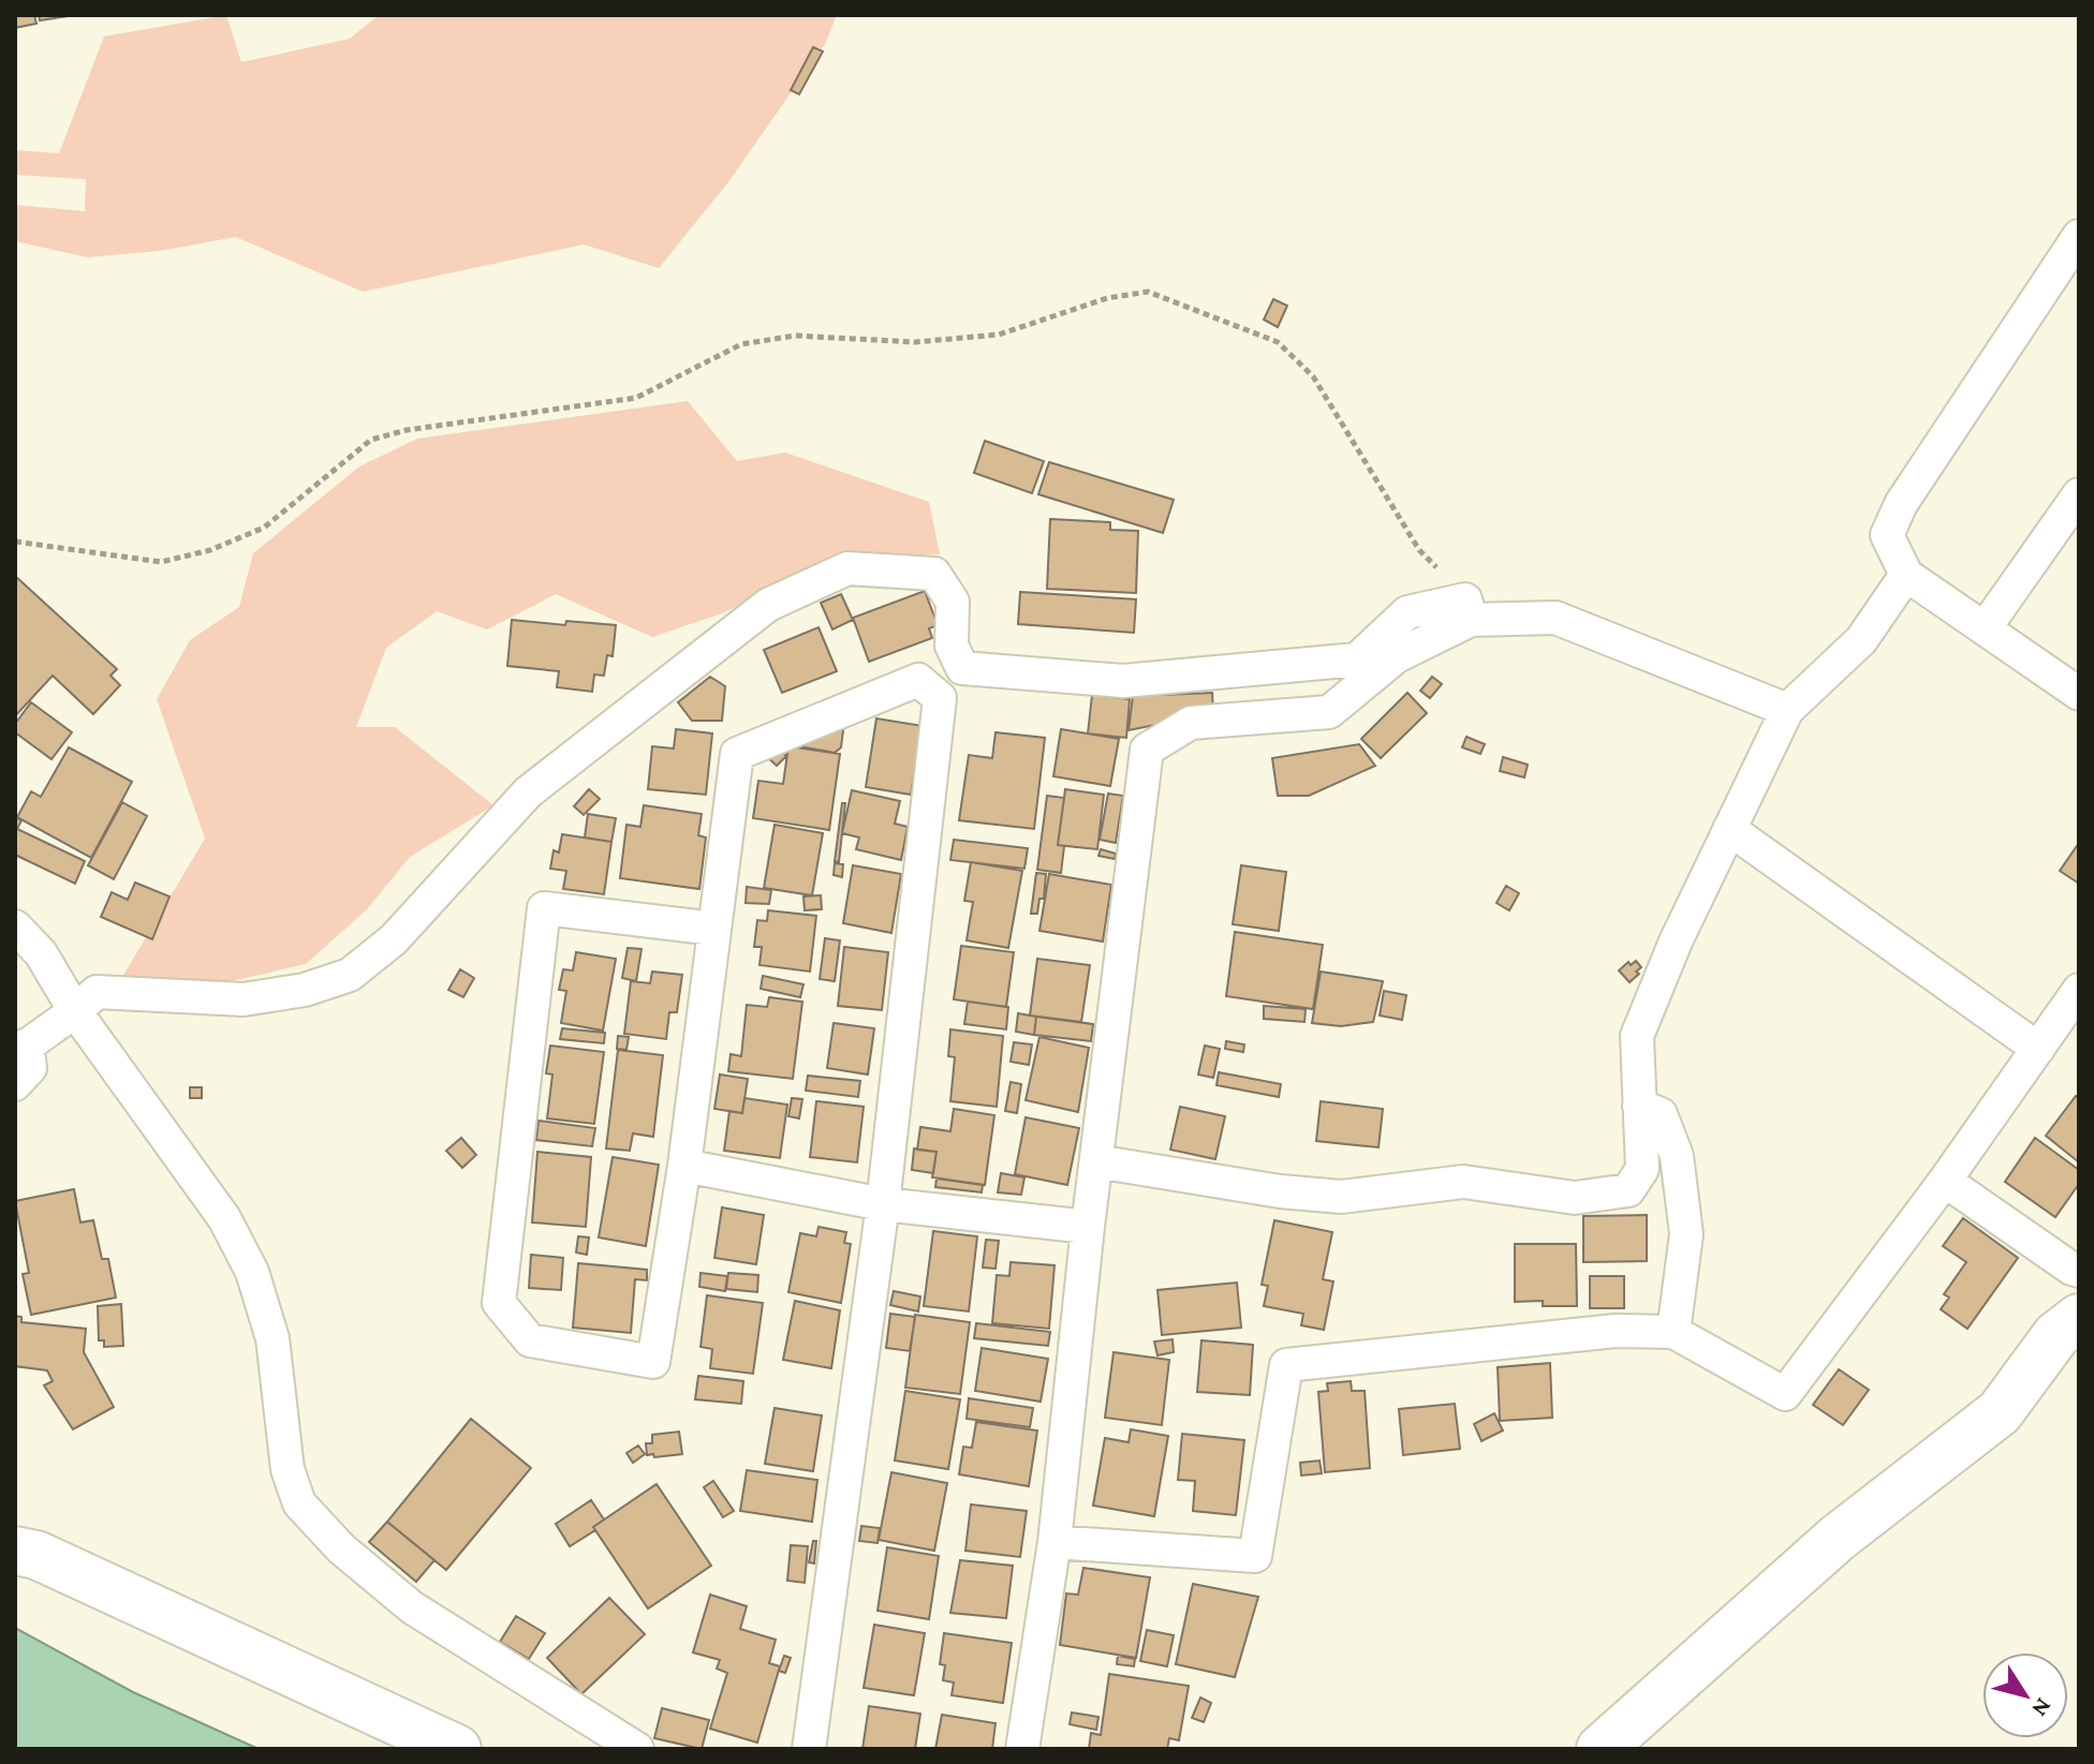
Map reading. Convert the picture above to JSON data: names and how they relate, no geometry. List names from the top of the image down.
{
  "north": "bottom right"
}
